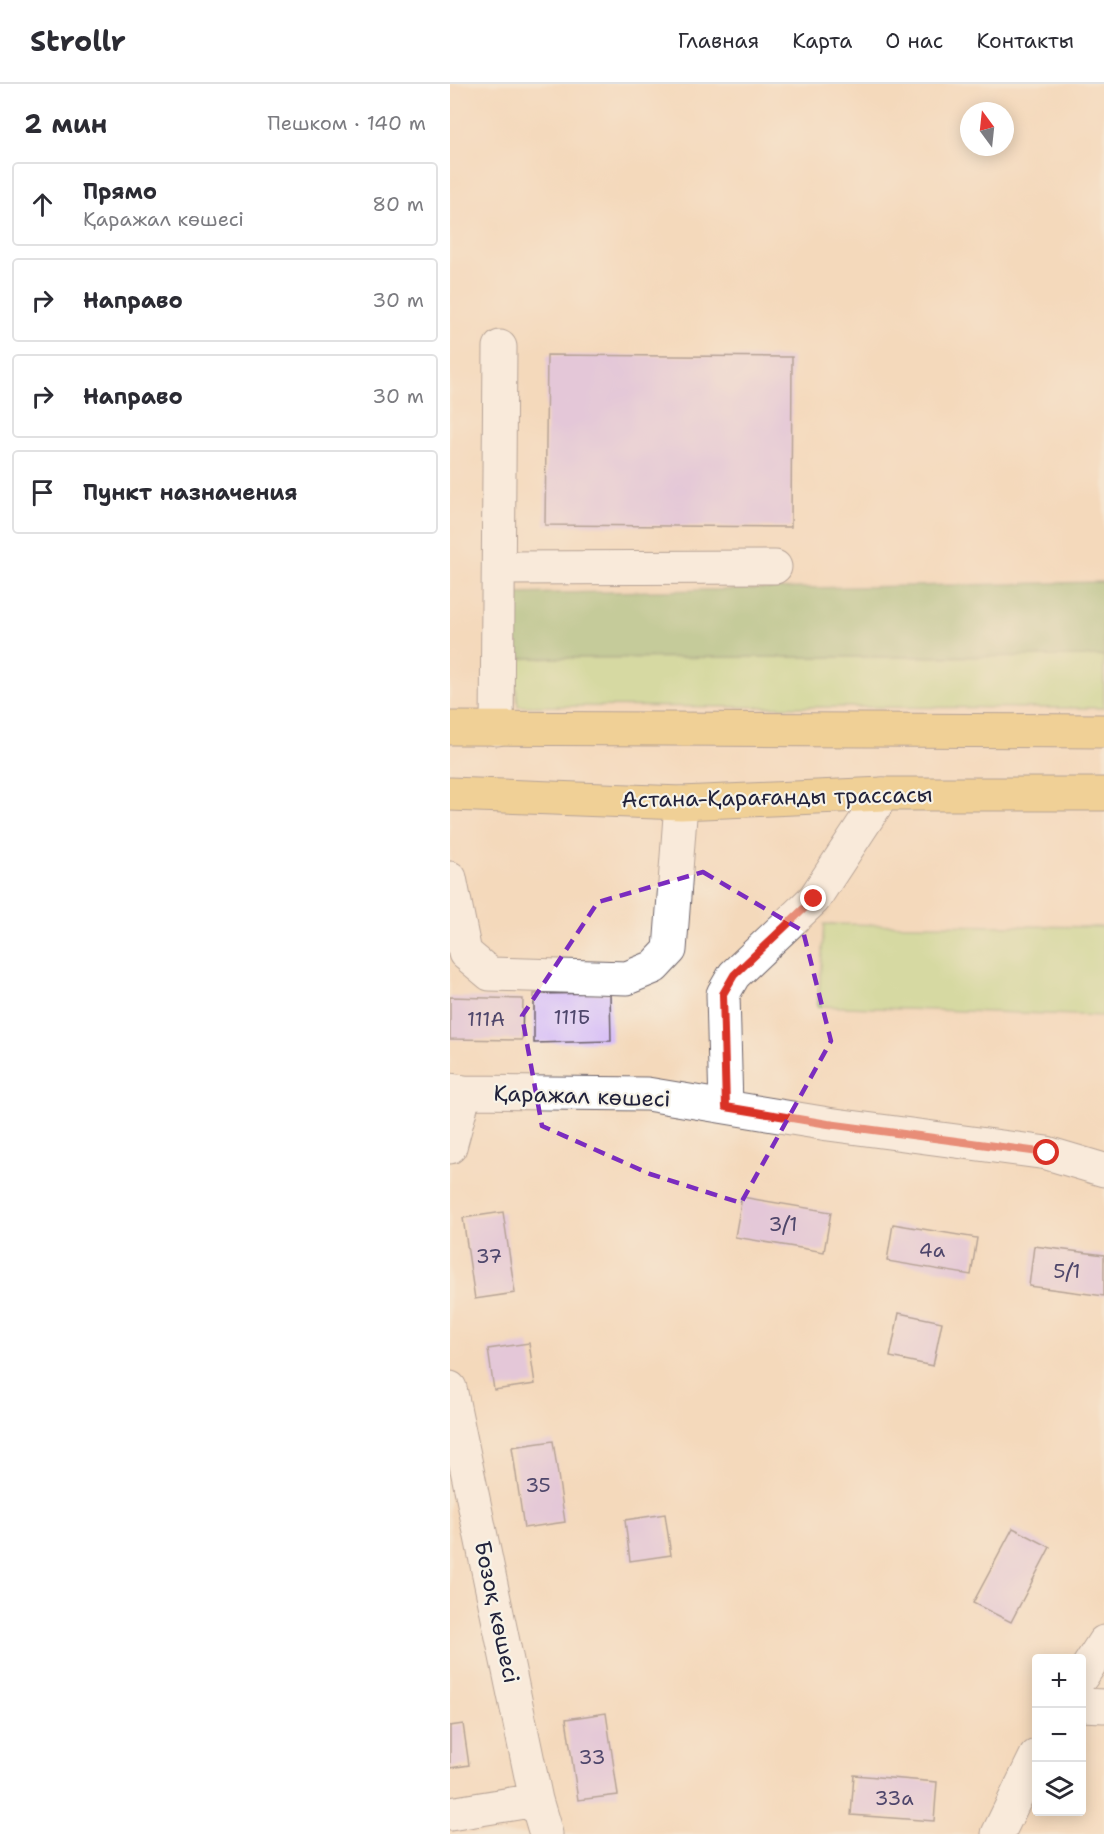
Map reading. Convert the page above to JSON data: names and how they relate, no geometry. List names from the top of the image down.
{
  "streets": {
    "main road": ["Астана-Қарағанды трассасы"],
    "street": ["Қаражал көшесі", "Бозоқ көшесі"]
  },
  "house_numbers": [
    "111Б",
    "111А",
    "3/1",
    "4а",
    "37",
    "5/1",
    "35",
    "33",
    "33а"
  ],
  "north": "top",
  "page": {
    "header": "Strollr",
    "nav": [
      "Главная",
      "Карта",
      "О нас",
      "Контакты"
    ],
    "heading": ["2 мин", "Пешком · 140 m"],
    "list": [
      ["Прямо", "Қаражал көшесі", "80 m"],
      ["Направо", "30 m"],
      ["Направо", "30 m"],
      "Пункт назначения"
    ],
    "map_buttons": ["+", "−"]
  }
}
